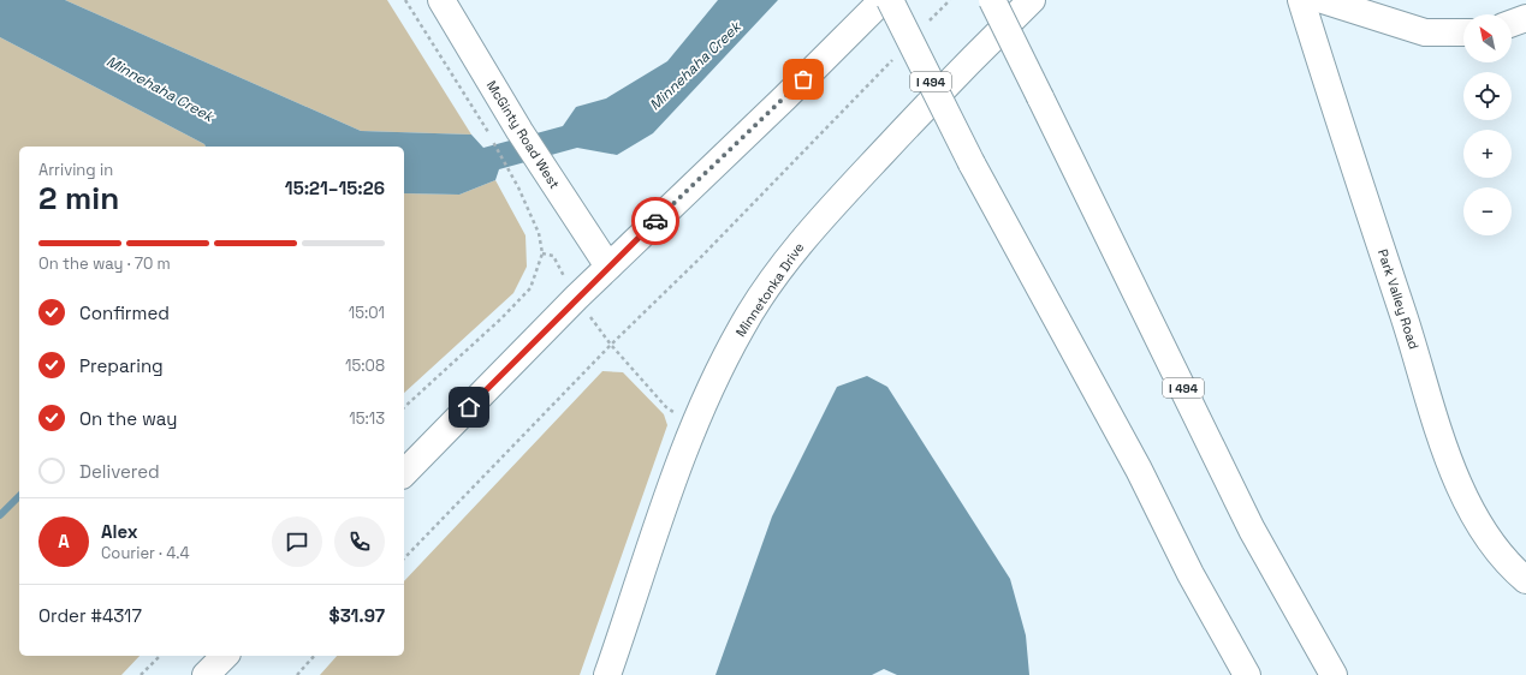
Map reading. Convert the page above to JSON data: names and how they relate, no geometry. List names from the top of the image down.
{
  "streets": {
    "main road": [
      "I 494",
      "McGinty Road West",
      "Minnetonka Drive",
      "Park Valley Road"
    ]
  },
  "water": ["Minnehaha Creek"],
  "north": "top left",
  "page": {
    "map_buttons": ["+", "−"],
    "heading": ["2 min", "Arriving in", "15:21–15:26"],
    "panel": [
      "Alex",
      "Courier · 4.4",
      "Order #4317",
      "$31.97"
    ],
    "bar": "On the way · 70 m",
    "list": [
      ["Confirmed", "15:01"],
      ["Preparing", "15:08"],
      ["On the way", "15:13"],
      "Delivered"
    ],
    "round": "A"
  }
}
